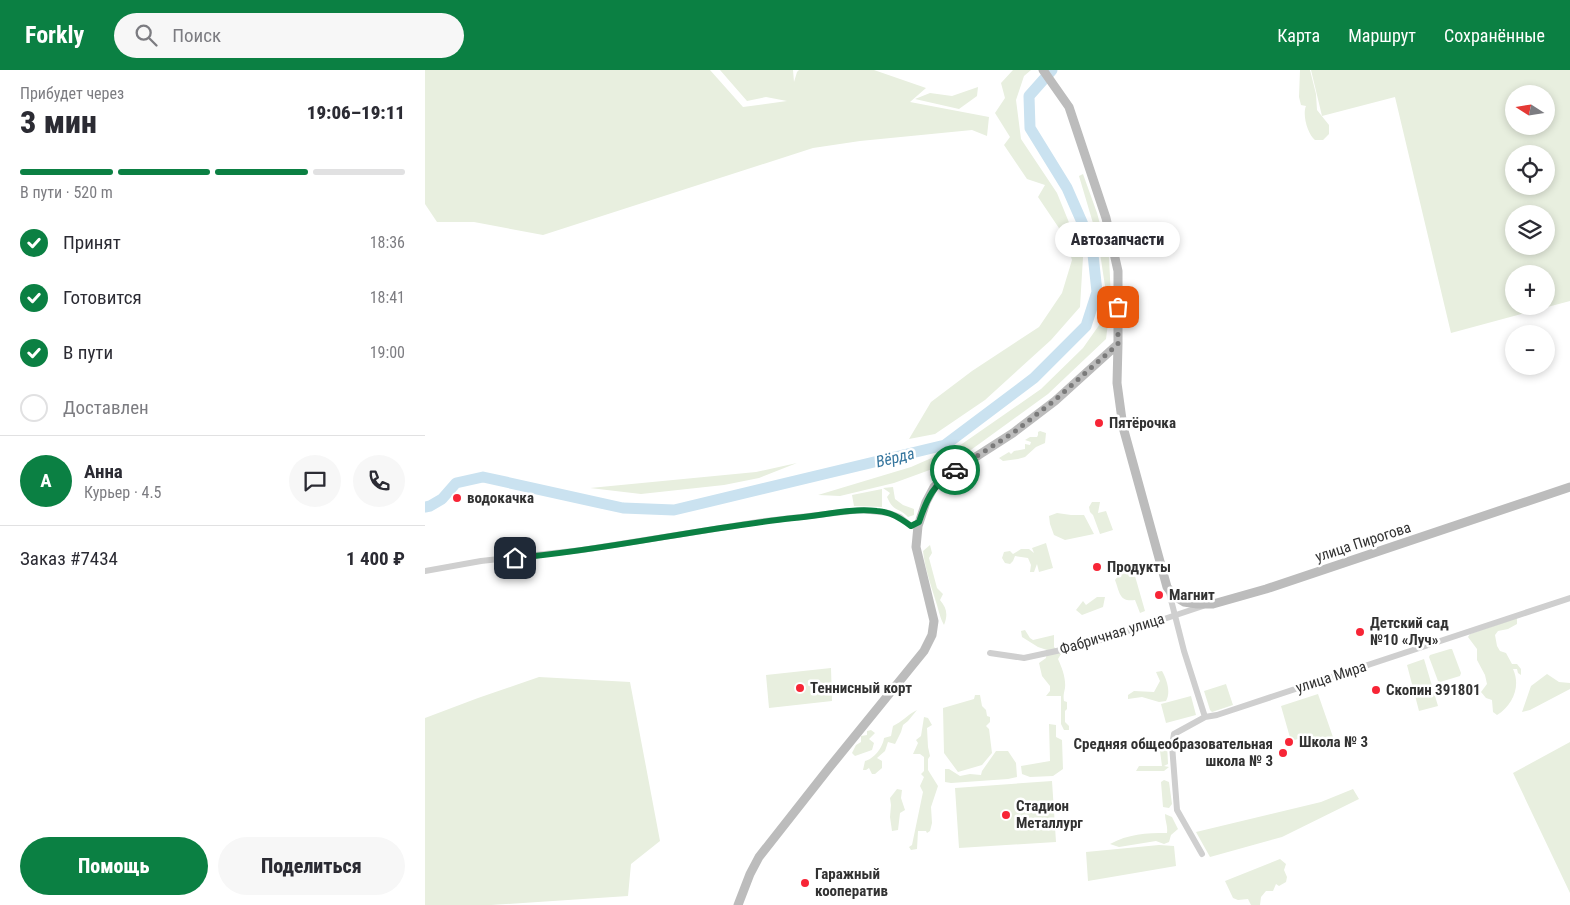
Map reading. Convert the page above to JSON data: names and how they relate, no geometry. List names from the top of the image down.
{
  "streets": {
    "street": ["улица Пирогова", "Фабричная улица", "улица Мира"]
  },
  "crossings": [
    ["улица Пирогова", "Фабричная улица"],
    ["Фабричная улица", "улица Мира"]
  ],
  "water": ["Вёрда"],
  "places": [
    "Автозапчасти",
    "Пятёрочка",
    "водокачка",
    "Продукты",
    "Магнит",
    "Детский сад №10 «Луч»",
    "Теннисный корт",
    "Скопин 391801",
    "Школа № 3",
    "Средняя общеобразовательная школа № 3",
    "Стадион Металлург",
    "Гаражный кооператив"
  ],
  "north": "left",
  "page": {
    "header": "Forkly",
    "search": "Поиск",
    "nav": ["Карта", "Маршрут", "Сохранённые"],
    "heading": ["3 мин", "Прибудет через", "19:06–19:11"],
    "panel": [
      "Анна",
      "Курьер · 4.5",
      "Заказ #7434",
      "1 400 ₽"
    ],
    "map_buttons": ["+", "−"],
    "bar": "В пути · 520 m",
    "list": [
      ["Принят", "18:36"],
      ["Готовится", "18:41"],
      ["В пути", "19:00"],
      "Доставлен"
    ],
    "bubble": "Автозапчасти",
    "round": "А",
    "buttons": ["Помощь", "Поделиться"]
  }
}
